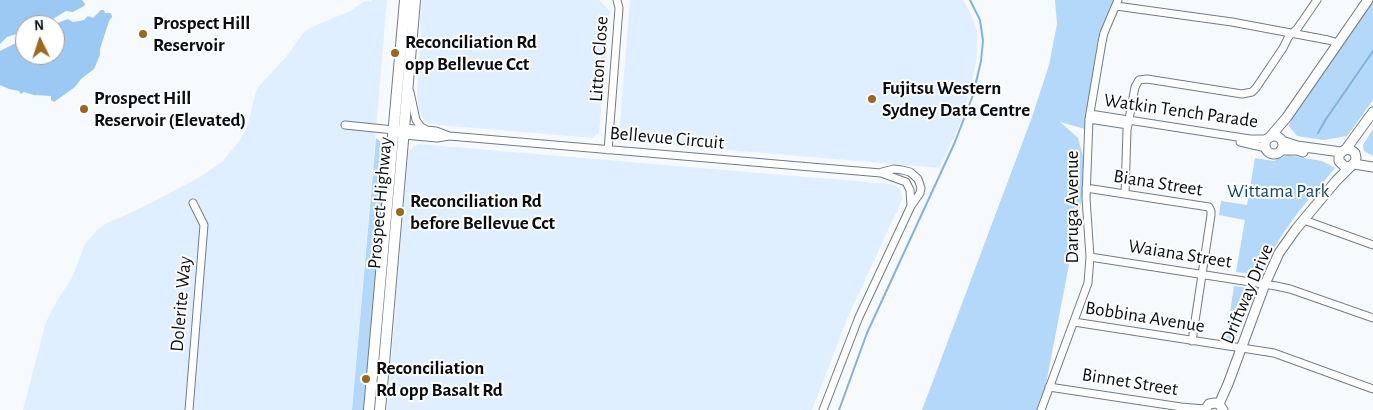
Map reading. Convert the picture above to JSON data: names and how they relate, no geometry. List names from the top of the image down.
{
  "streets": {
    "main road": ["Prospect Highway"],
    "street": [
      "Litton Close",
      "Watkin Tench Parade",
      "Bellevue Circuit",
      "Biana Street",
      "Daruga Avenue",
      "Waiana Street",
      "Driftway Drive",
      "Dolerite Way",
      "Bobbina Avenue",
      "Binnet Street"
    ]
  },
  "crossings": [
    ["Litton Close", "Bellevue Circuit"],
    ["Watkin Tench Parade", "Daruga Avenue"],
    ["Watkin Tench Parade", "Driftway Drive"],
    ["Bellevue Circuit", "Prospect Highway"],
    ["Biana Street", "Daruga Avenue"],
    ["Biana Street", "Waiana Street"],
    ["Biana Street", "Bobbina Avenue"],
    ["Daruga Avenue", "Waiana Street"],
    ["Daruga Avenue", "Bobbina Avenue"],
    ["Daruga Avenue", "Binnet Street"],
    ["Waiana Street", "Driftway Drive"],
    ["Driftway Drive", "Bobbina Avenue"]
  ],
  "parks": ["Wittama Park"],
  "places": [
    "Prospect Hill Reservoir",
    "Reconciliation Rd opp Bellevue Cct",
    "Fujitsu Western Sydney Data Centre",
    "Prospect Hill Reservoir (Elevated)",
    "Reconciliation Rd before Bellevue Cct",
    "Reconciliation Rd opp Basalt Rd"
  ],
  "north": "top"
}
